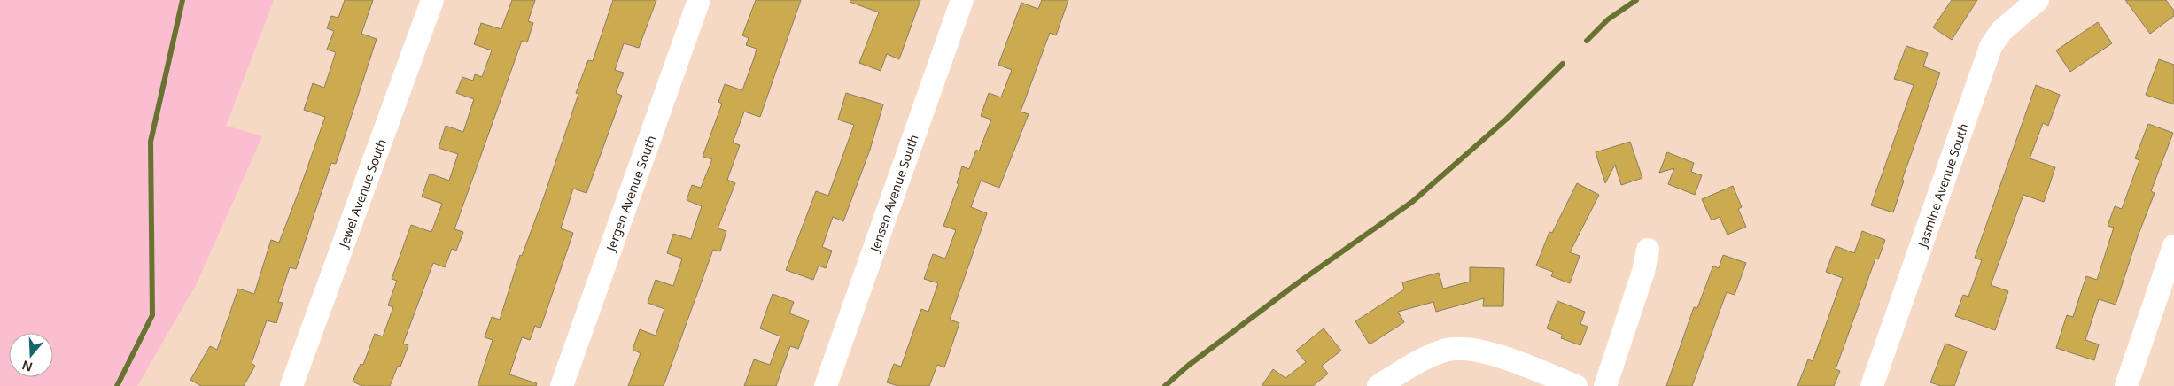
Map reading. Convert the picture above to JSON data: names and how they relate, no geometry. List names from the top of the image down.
{
  "streets": {
    "street": [
      "Jasmine Avenue South",
      "Jewel Avenue South",
      "Jergen Avenue South",
      "Jensen Avenue South"
    ]
  },
  "north": "bottom"
}
